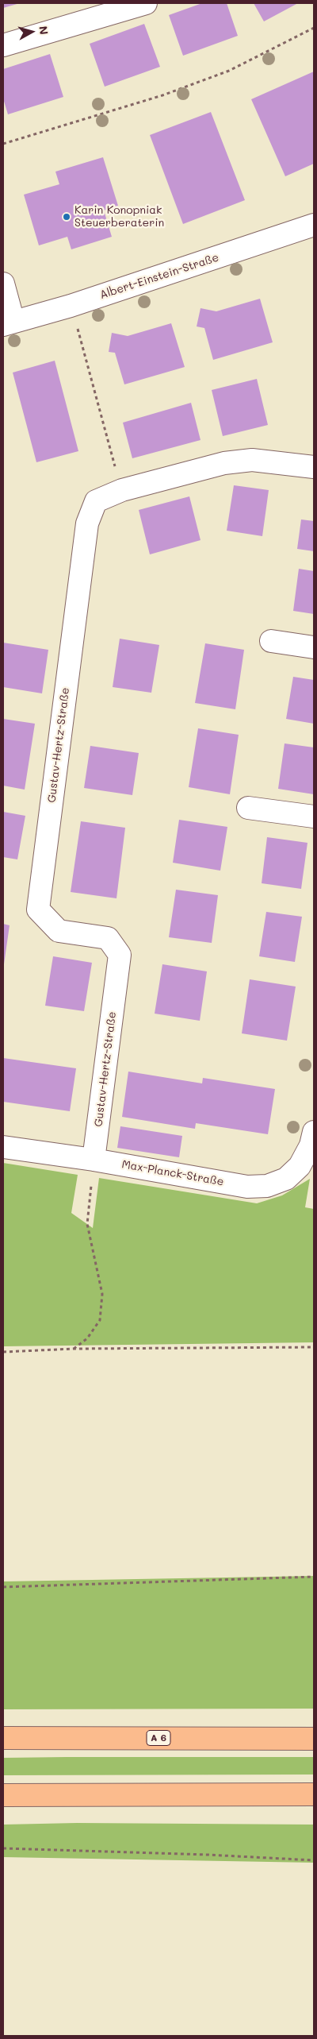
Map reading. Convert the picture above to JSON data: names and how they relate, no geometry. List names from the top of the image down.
{
  "streets": {
    "highway": ["A 6"],
    "street": ["Albert-Einstein-Straße", "Gustav-Hertz-Straße", "Max-Planck-Straße"]
  },
  "crossings": [
    ["Gustav-Hertz-Straße", "Max-Planck-Straße"]
  ],
  "places": ["Karin Konopniak Steuerberaterin"],
  "north": "right"
}
